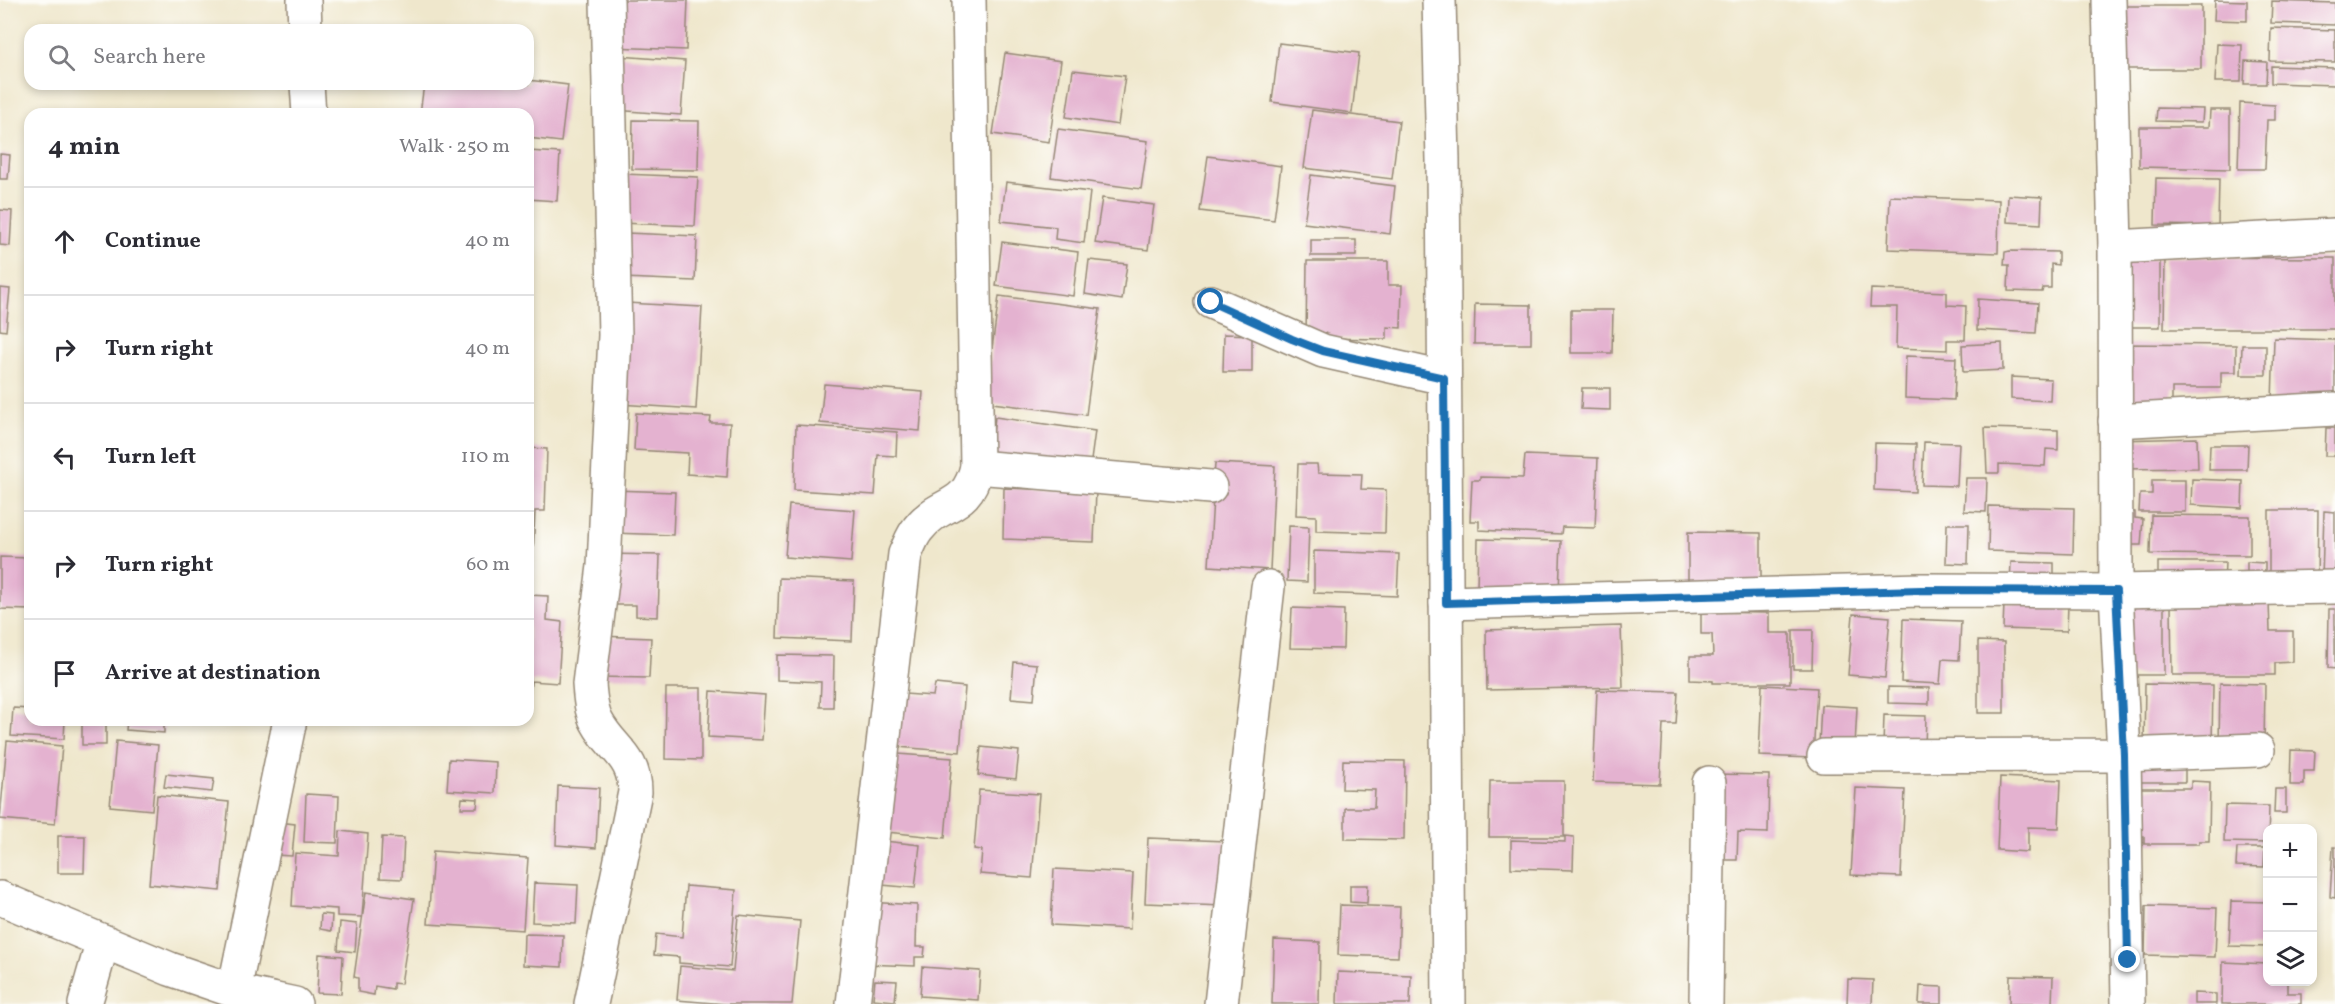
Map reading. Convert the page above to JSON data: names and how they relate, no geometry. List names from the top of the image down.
{
  "page": {
    "search": "Search here",
    "heading": ["4 min", "Walk · 250 m"],
    "list": [
      ["Continue", "40 m"],
      ["Turn right", "40 m"],
      ["Turn left", "110 m"],
      ["Turn right", "60 m"],
      "Arrive at destination"
    ],
    "map_buttons": ["+", "−"]
  }
}
